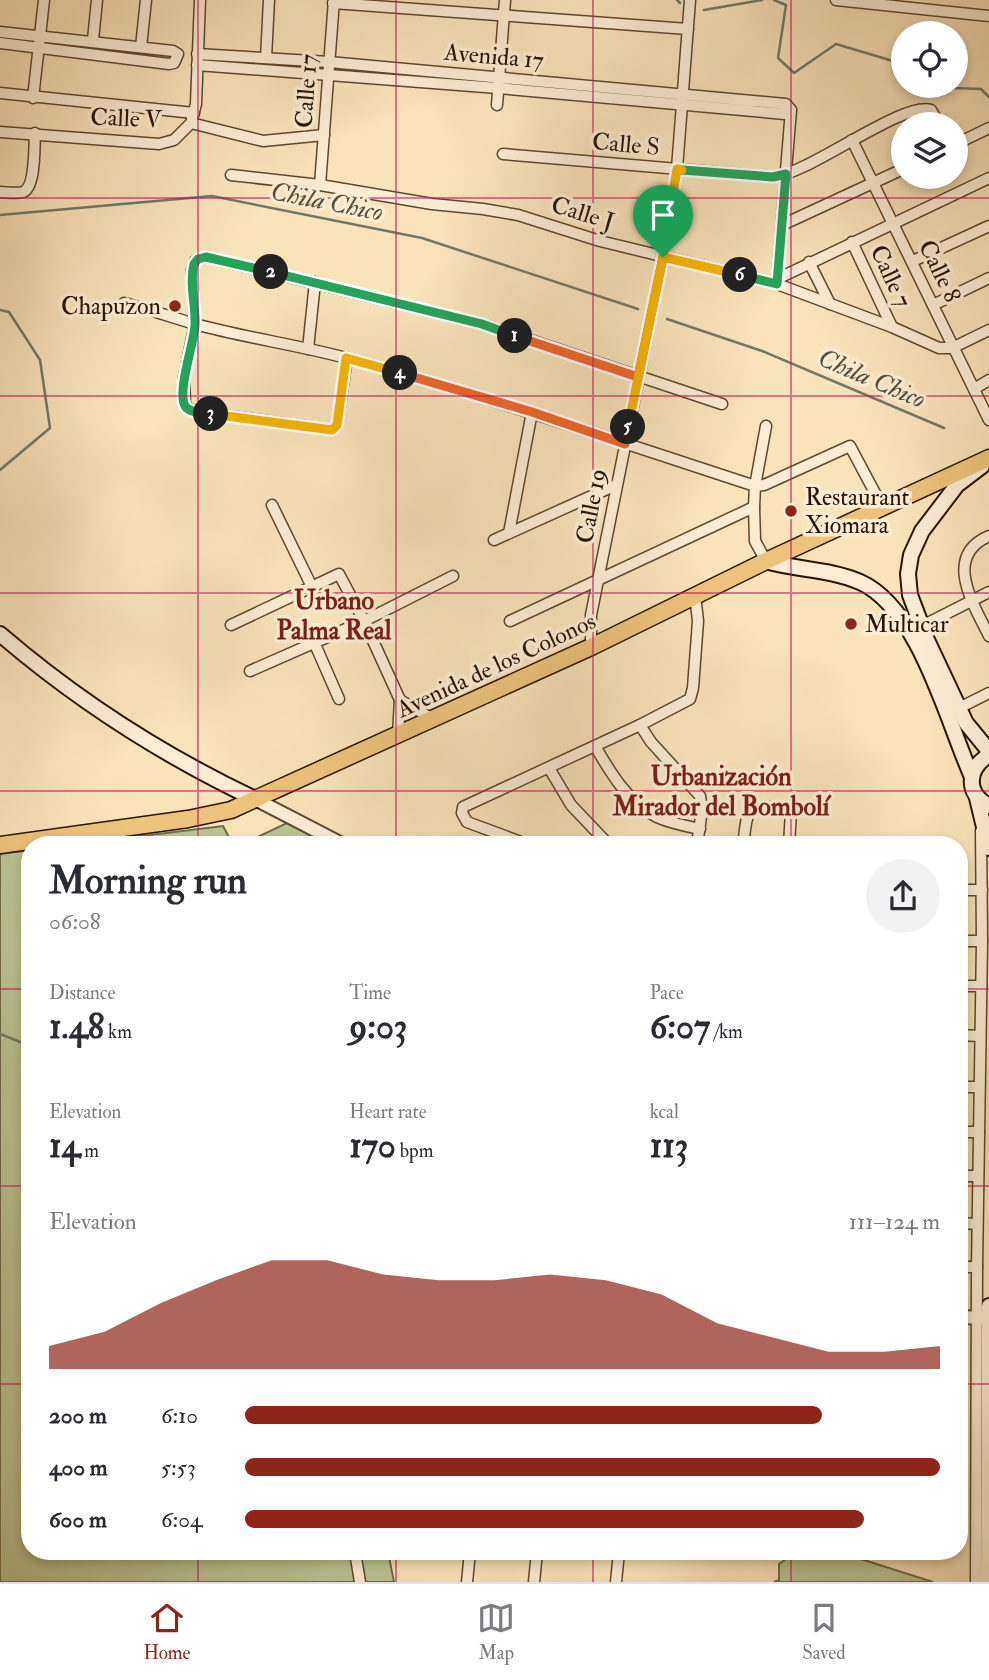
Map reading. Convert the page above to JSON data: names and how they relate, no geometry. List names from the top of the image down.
{
  "streets": {
    "highway": ["Avenida de los Colonos"],
    "street": [
      "Avenida 17",
      "Calle 17",
      "Calle V",
      "Calle S",
      "Calle J",
      "Calle 8",
      "Calle 7",
      "Calle 19"
    ]
  },
  "crossings": [
    ["Avenida 17", "Calle 17"],
    ["Avenida 17", "Calle S"],
    ["Avenida 17", "Calle 19"],
    ["Calle 17", "Calle V"],
    ["Calle 17", "Calle J"],
    ["Calle S", "Calle 19"],
    ["Calle J", "Calle 8"],
    ["Calle J", "Calle 7"],
    ["Calle J", "Calle 19"],
    ["Calle 19", "Avenida de los Colonos"]
  ],
  "districts": ["Urbano Palma Real", "Urbanización Mirador del Bombolí"],
  "water": ["Chila Chico"],
  "places": ["Chapuzon", "Restaurant Xiomara", "Multicar"],
  "page": {
    "pins": [
      "2",
      "6",
      "1",
      "4",
      "3",
      "5"
    ],
    "heading": ["Morning run", "06:08"],
    "stats": [
      ["Distance", "1.48 km"],
      ["Time", "9:03"],
      ["Pace", "6:07 /km"],
      ["Elevation", "14 m"],
      ["Heart rate", "170 bpm"],
      ["kcal", "113"]
    ],
    "chart": ["Elevation", "111–124 m"],
    "list": [
      {
        "name": "200 m",
        "note": "6:10"
      },
      {
        "name": "400 m",
        "note": "5:53"
      },
      {
        "name": "600 m",
        "note": "6:04"
      }
    ],
    "tabs": ["Home", "Map", "Saved"]
  }
}
